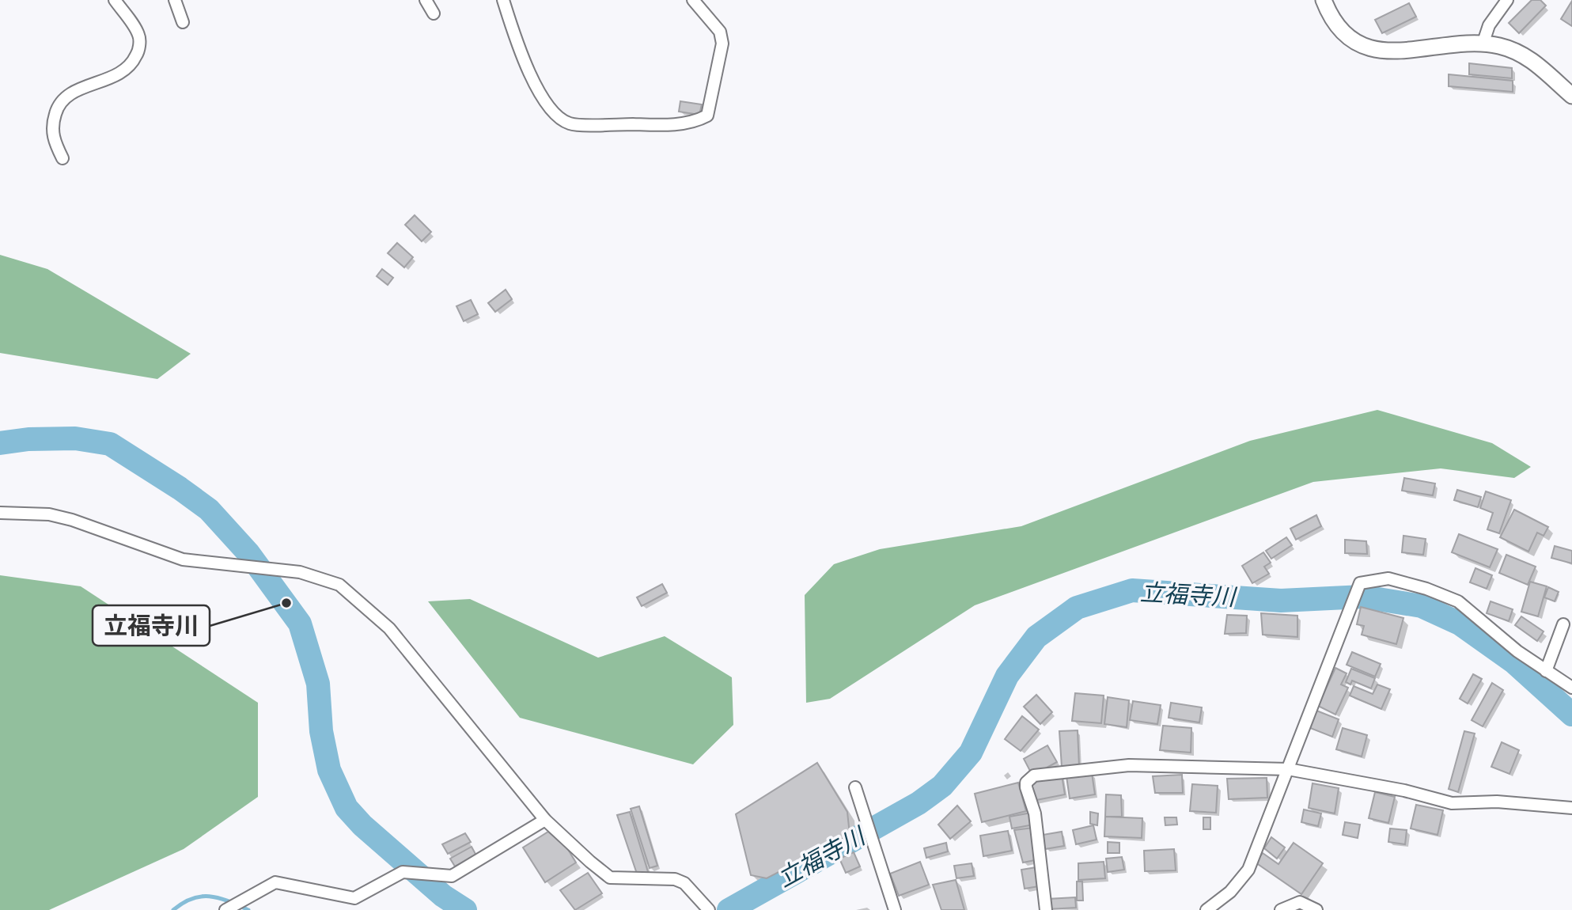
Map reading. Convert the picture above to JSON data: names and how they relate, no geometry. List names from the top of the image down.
{
  "water": ["立福寺川"],
  "places": ["立福寺川"]
}
